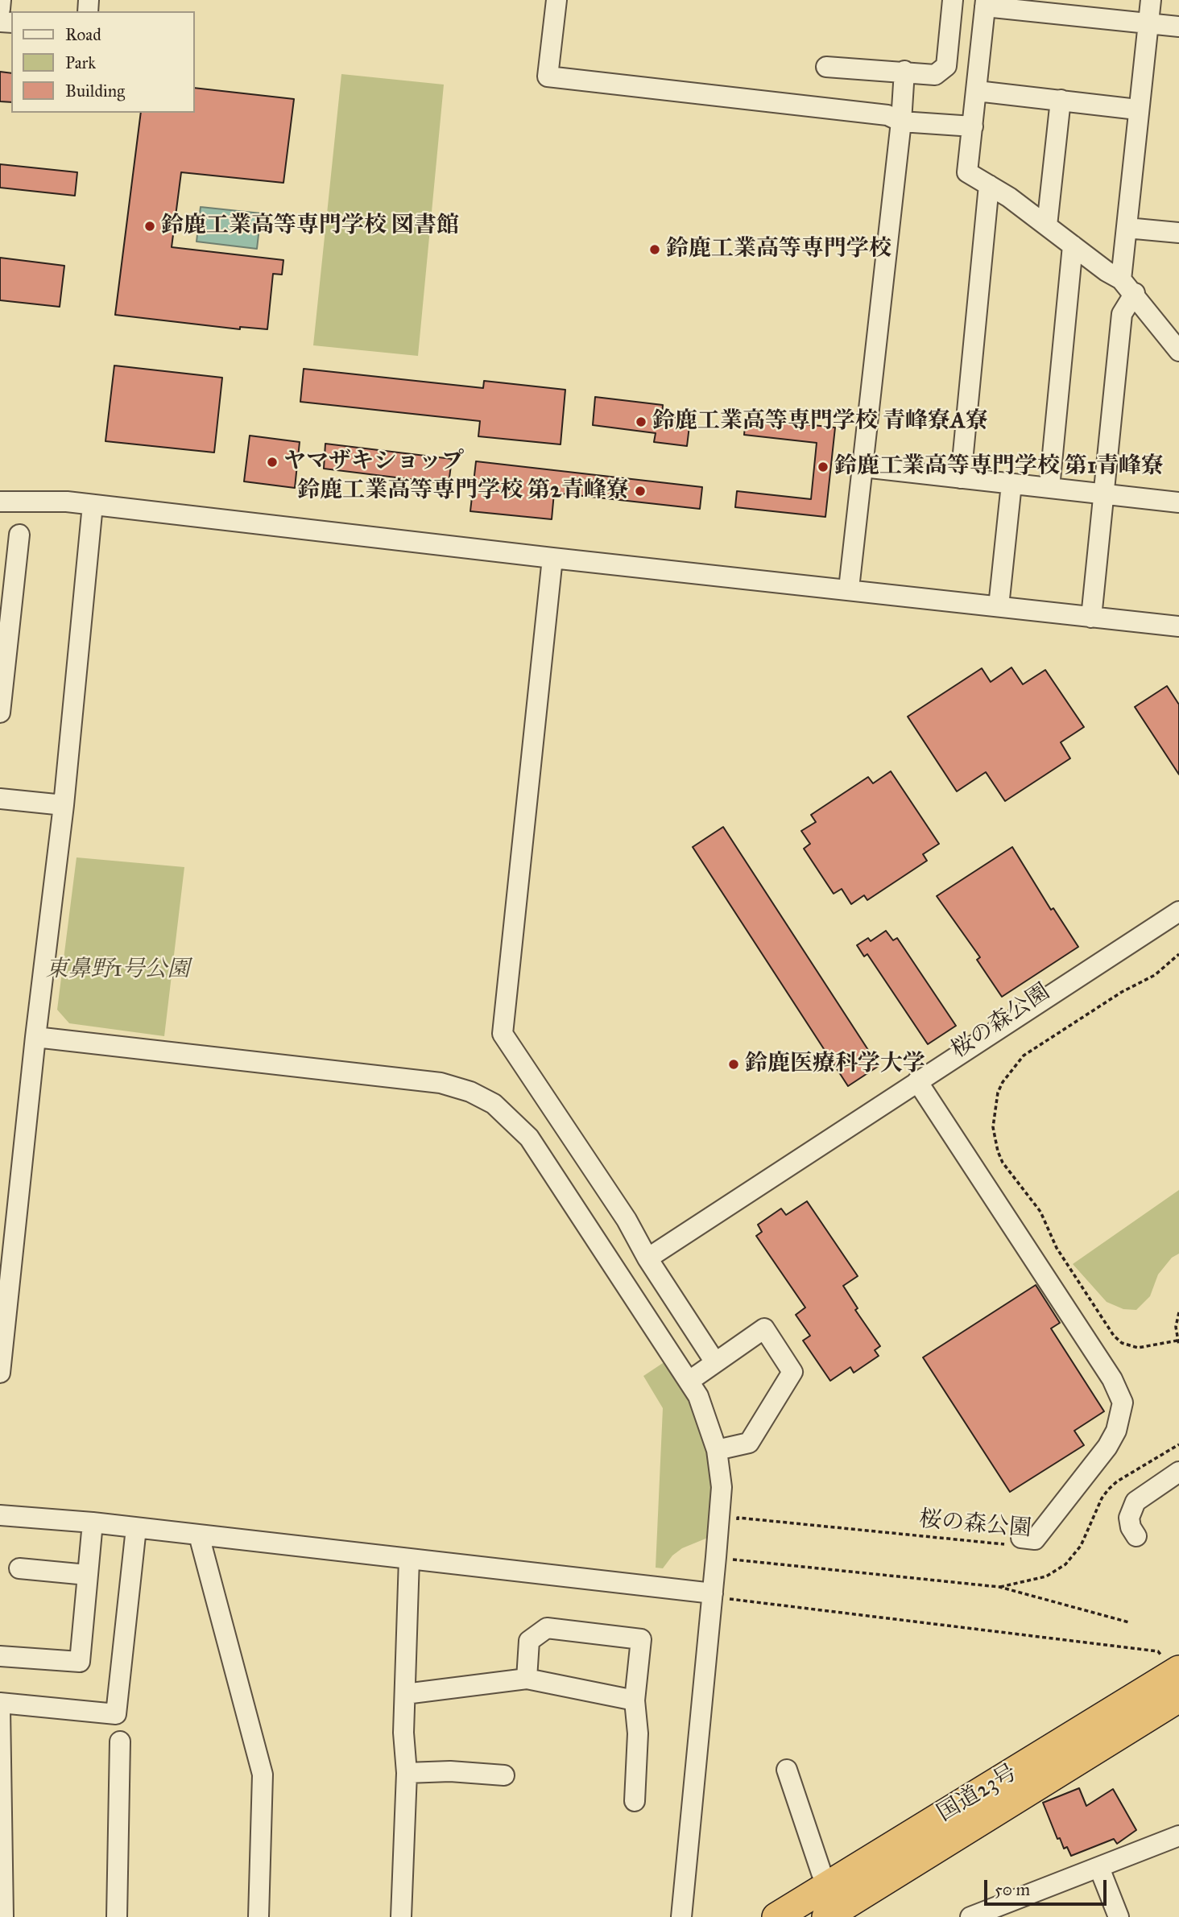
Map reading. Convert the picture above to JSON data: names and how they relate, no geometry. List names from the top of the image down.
{
  "streets": {
    "highway": ["国道23号"],
    "path": ["桜の森公園"]
  },
  "parks": ["東鼻野1号公園"],
  "places": [
    "鈴鹿工業高等専門学校 図書館",
    "鈴鹿工業高等専門学校",
    "鈴鹿工業高等専門学校 青峰寮A寮",
    "ヤマザキショップ",
    "鈴鹿工業高等専門学校 第1青峰寮",
    "鈴鹿工業高等専門学校 第2青峰寮",
    "鈴鹿医療科学大学"
  ],
  "legend": ["Road", "Park", "Building"],
  "scale_bar": "50 m"
}
